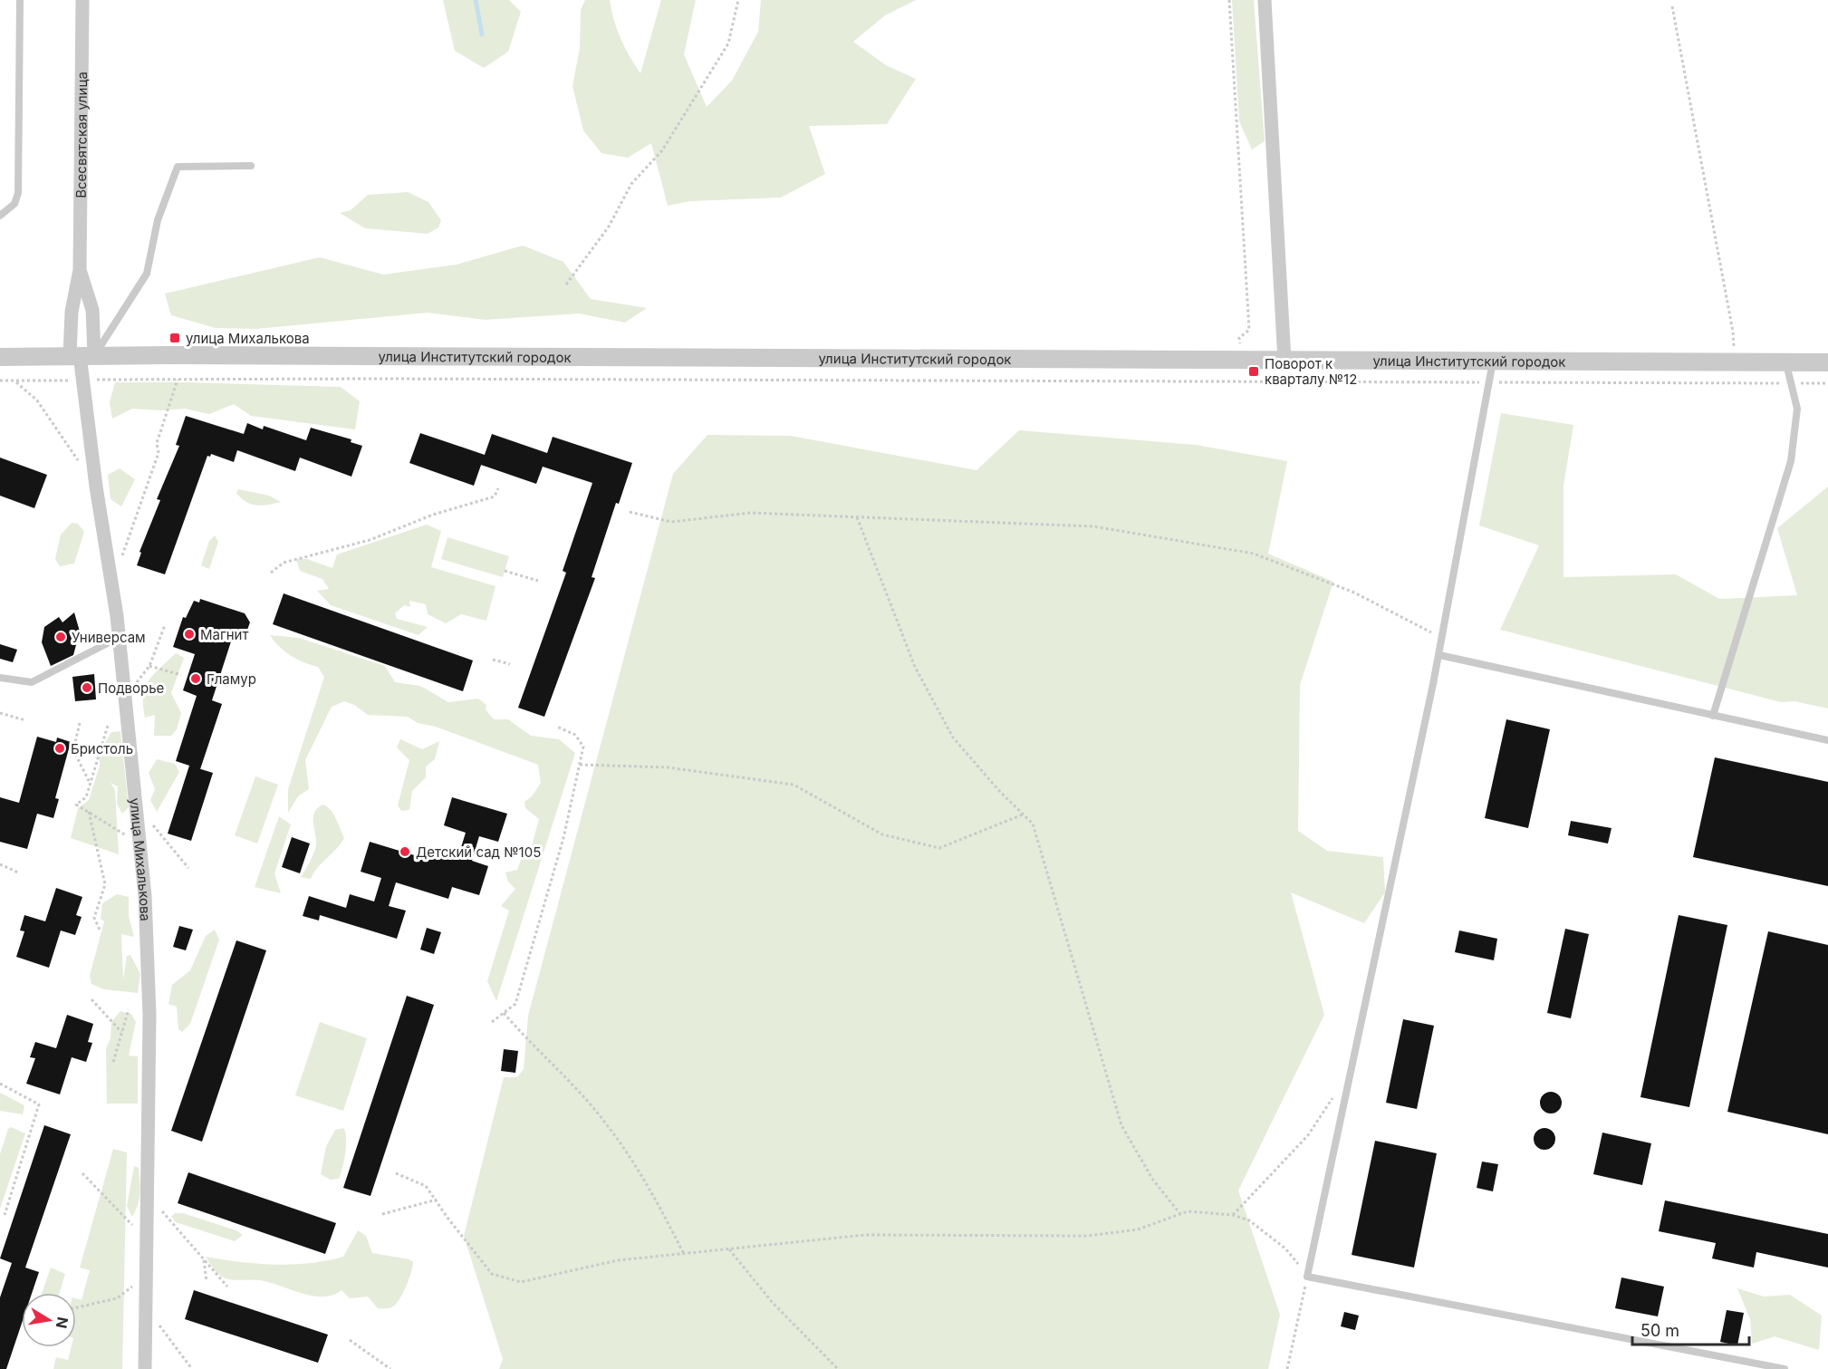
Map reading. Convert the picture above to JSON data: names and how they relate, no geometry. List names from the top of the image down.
{
  "streets": {
    "street": ["Всесвятская улица", "улица Институтский городок", "улица Михалькова"]
  },
  "crossings": [
    ["Всесвятская улица", "улица Институтский городок"],
    ["Всесвятская улица", "улица Михалькова"],
    ["улица Институтский городок", "улица Михалькова"]
  ],
  "places": {
    "transit": ["улица Михалькова", "Поворот к кварталу №12"],
    "other": [
      "Магнит",
      "Универсам",
      "Гламур",
      "Подворье",
      "Бристоль",
      "Детский сад №105"
    ]
  },
  "scale_bar": "50 m",
  "north": "right"
}
